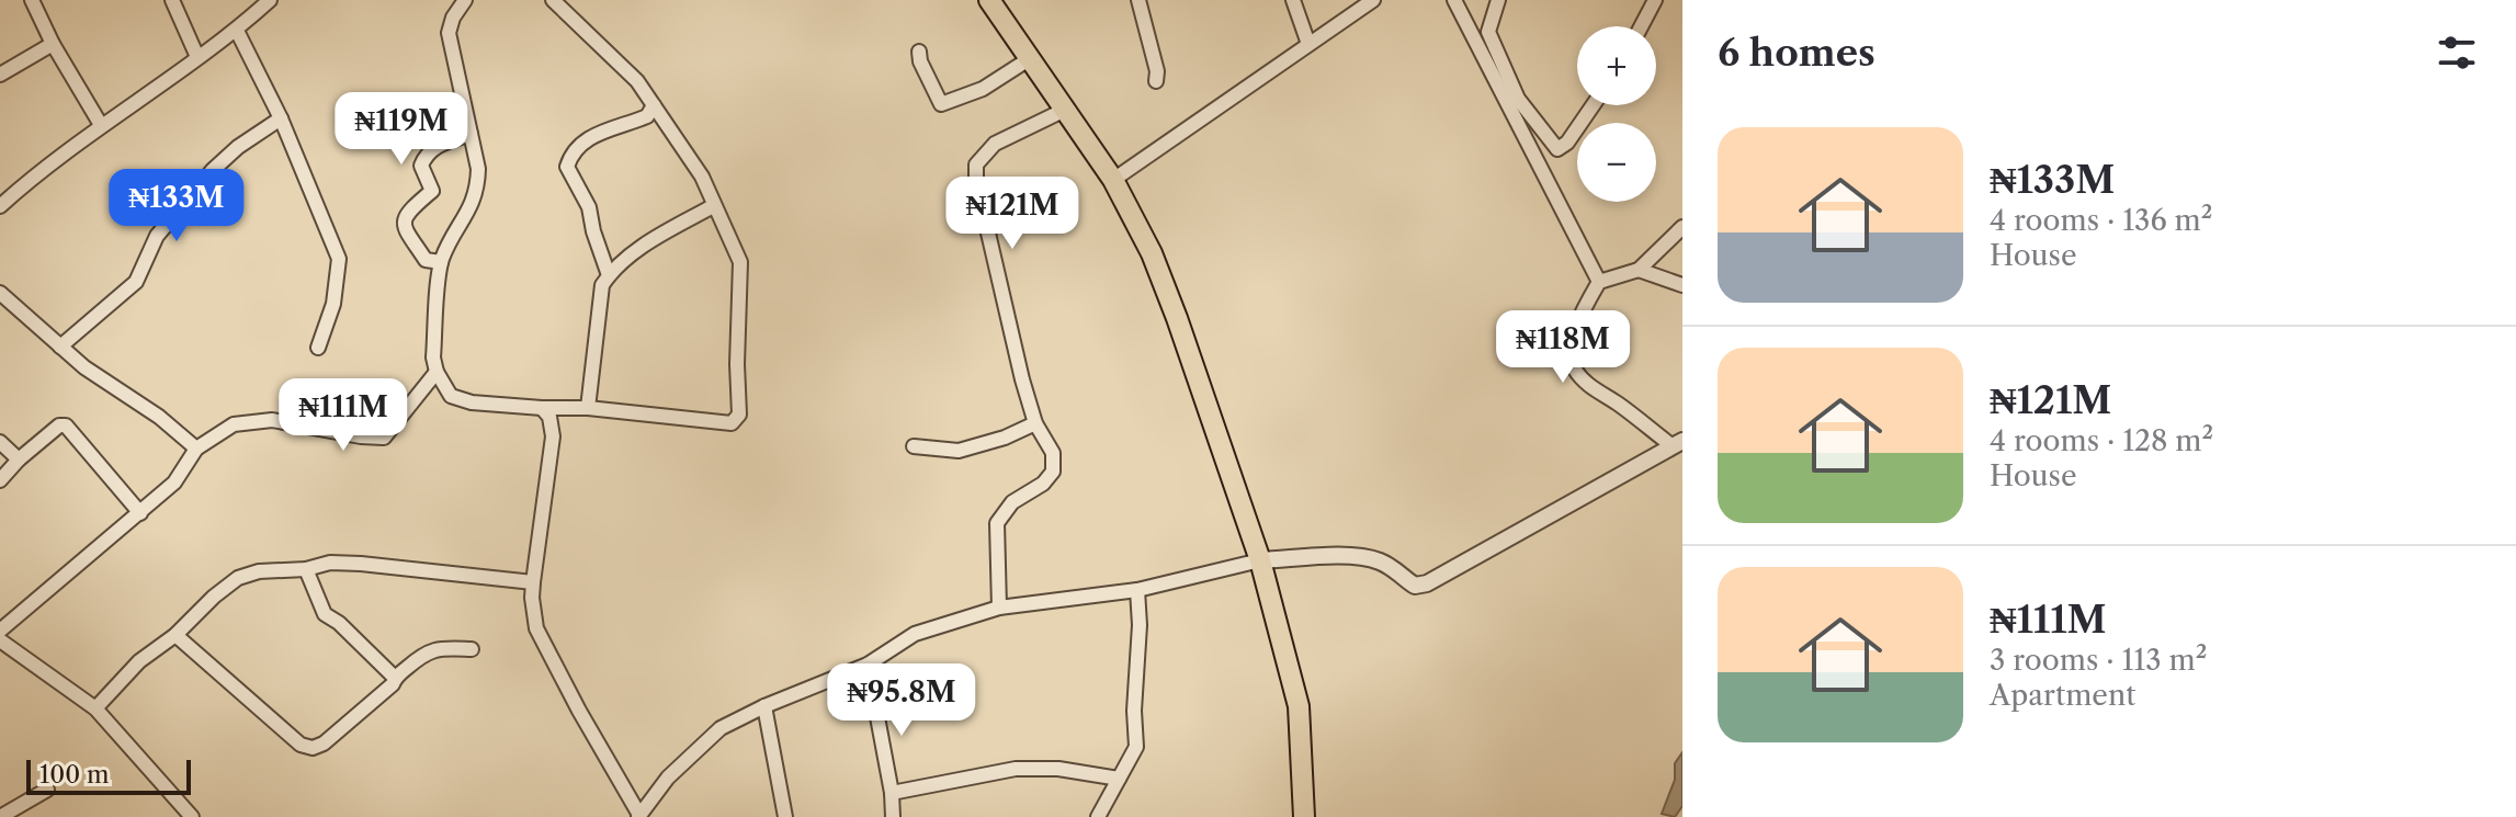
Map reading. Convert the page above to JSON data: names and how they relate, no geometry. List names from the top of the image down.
{
  "scale_bar": "100 m",
  "page": {
    "heading": "6 homes",
    "map_buttons": ["+", "−"],
    "price": [
      "₦119M",
      "₦133M",
      "₦121M",
      "₦118M",
      "₦111M",
      "₦95.8M"
    ],
    "list": [
      {
        "name": "₦133M",
        "note": "4 rooms · 136 m² · House"
      },
      {
        "name": "₦121M",
        "note": "4 rooms · 128 m² · House"
      },
      {
        "name": "₦111M",
        "note": "3 rooms · 113 m² · Apartment"
      }
    ],
    "scale": "100 m"
  }
}
